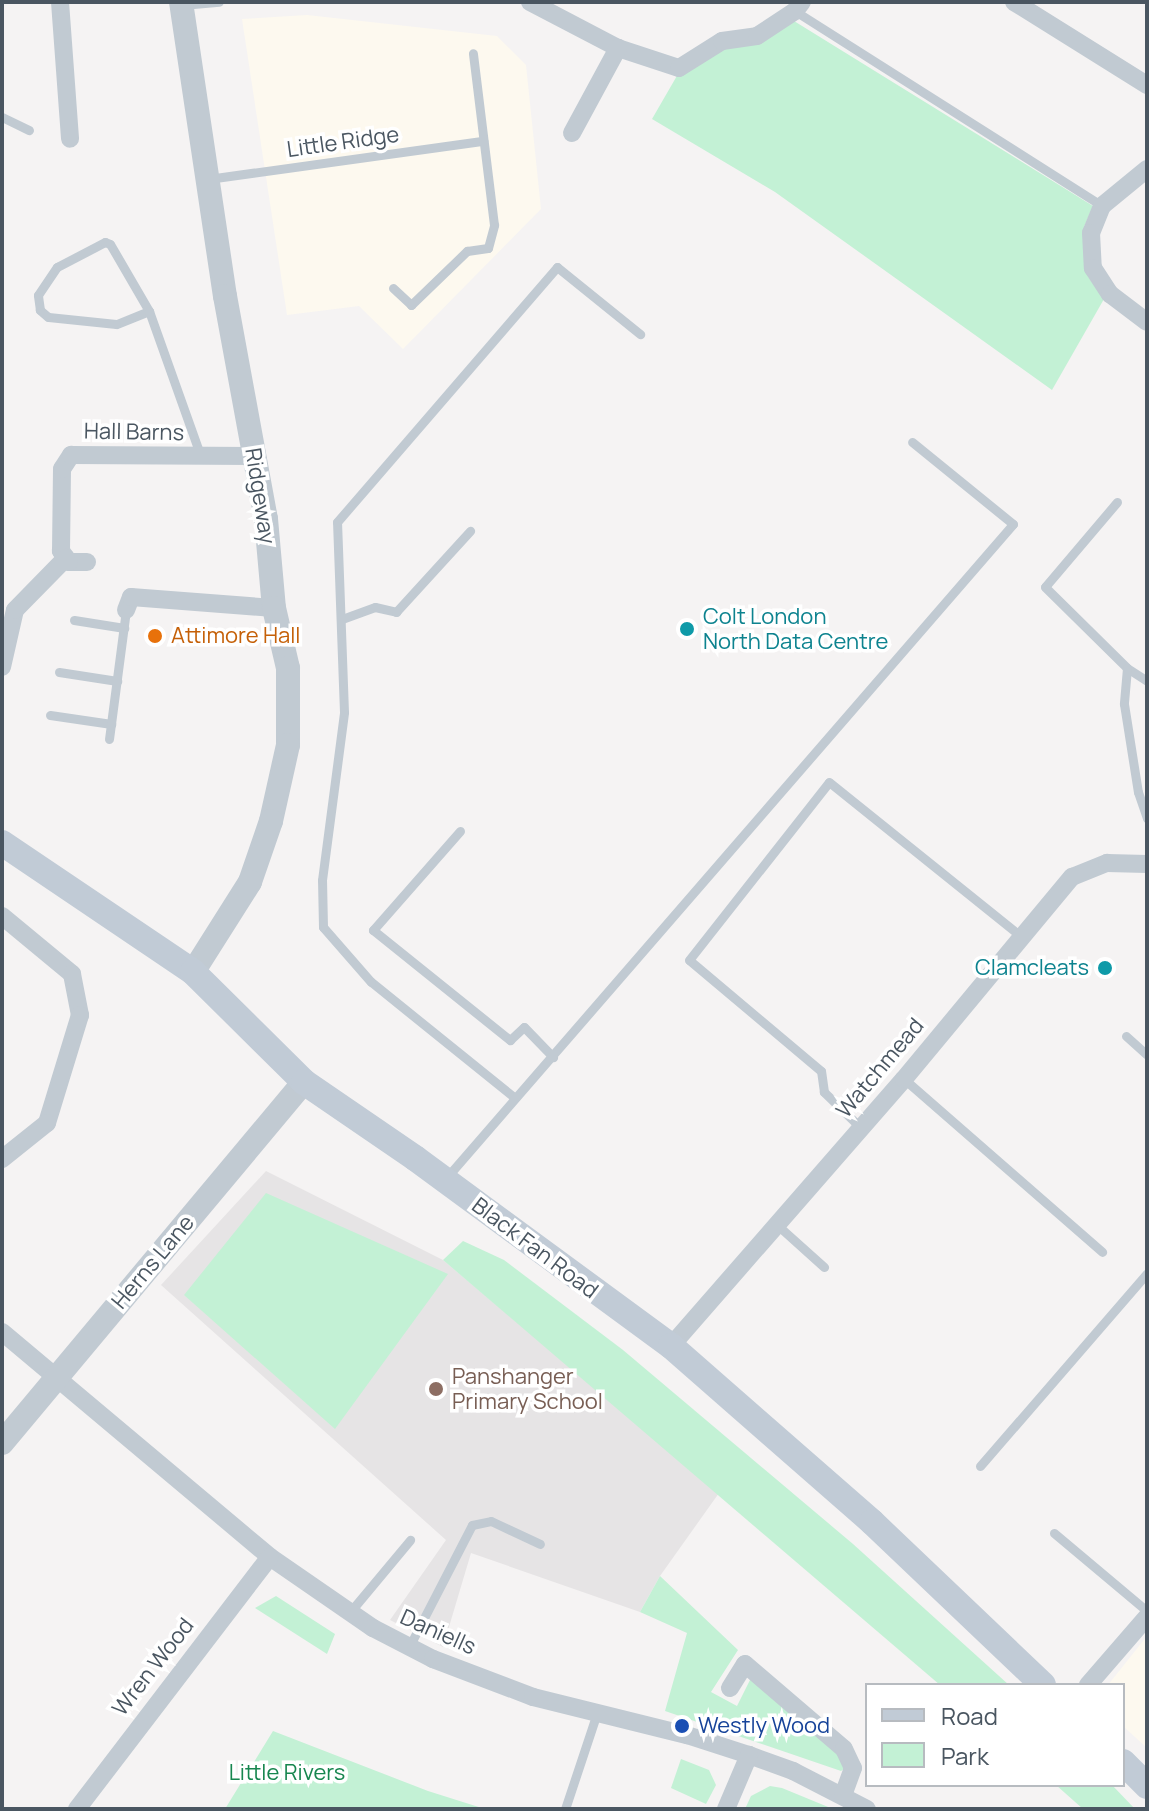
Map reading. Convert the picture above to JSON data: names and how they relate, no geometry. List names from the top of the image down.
{
  "streets": {
    "main road": ["Black Fan Road"],
    "street": [
      "Hall Barns",
      "Ridgeway",
      "Watchmead",
      "Herns Lane",
      "Daniells",
      "Wren Wood"
    ],
    "lane": ["Little Ridge"]
  },
  "crossings": [
    ["Little Ridge", "Ridgeway"],
    ["Hall Barns", "Ridgeway"],
    ["Ridgeway", "Black Fan Road"],
    ["Watchmead", "Black Fan Road"],
    ["Black Fan Road", "Herns Lane"],
    ["Herns Lane", "Daniells"],
    ["Daniells", "Wren Wood"]
  ],
  "parks": ["Little Rivers"],
  "places": [
    "Colt London North Data Centre",
    "Attimore Hall",
    "Clamcleats",
    "Panshanger Primary School",
    "Westly Wood"
  ],
  "legend": ["Road", "Park"]
}
